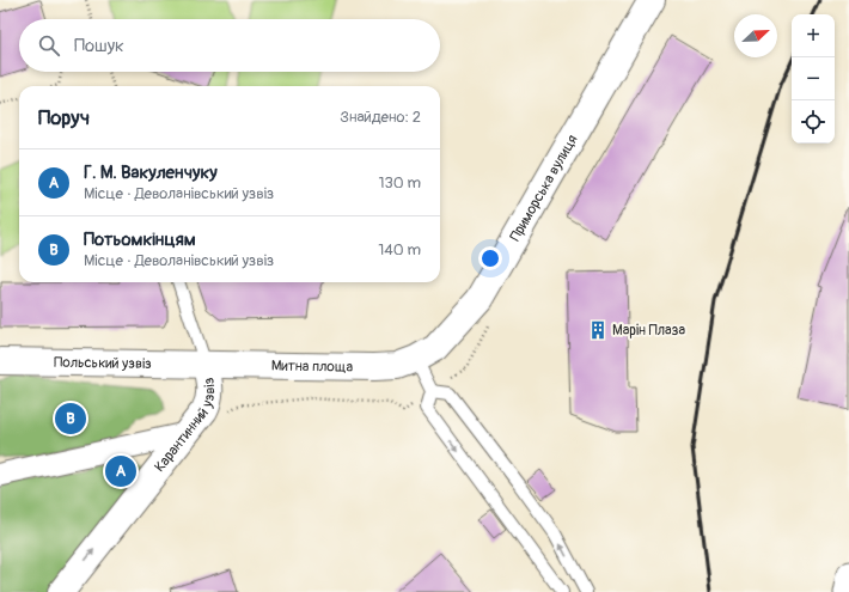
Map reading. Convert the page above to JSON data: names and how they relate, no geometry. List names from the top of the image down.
{
  "streets": {
    "main road": [
      "Приморська вулиця",
      "Польський узвіз",
      "Митна площа",
      "Карантинний узвіз"
    ]
  },
  "crossings": [
    ["Приморська вулиця", "Митна площа"],
    ["Польський узвіз", "Митна площа"],
    ["Польський узвіз", "Карантинний узвіз"],
    ["Митна площа", "Карантинний узвіз"]
  ],
  "one_way": ["Карантинний узвіз"],
  "places": {
    "building": ["Марін Плаза"]
  },
  "north": "top right",
  "page": {
    "map_buttons": ["+", "−"],
    "search": "Пошук",
    "heading": ["Поруч", "Знайдено: 2"],
    "list": [
      {
        "mark": "A",
        "name": "Г. М. Вакуленчуку",
        "note": "Місце · Деволанівський узвіз",
        "value": "130 m"
      },
      {
        "mark": "B",
        "name": "Потьомкінцям",
        "note": "Місце · Деволанівський узвіз",
        "value": "140 m"
      }
    ],
    "pins": ["B", "A"]
  }
}
